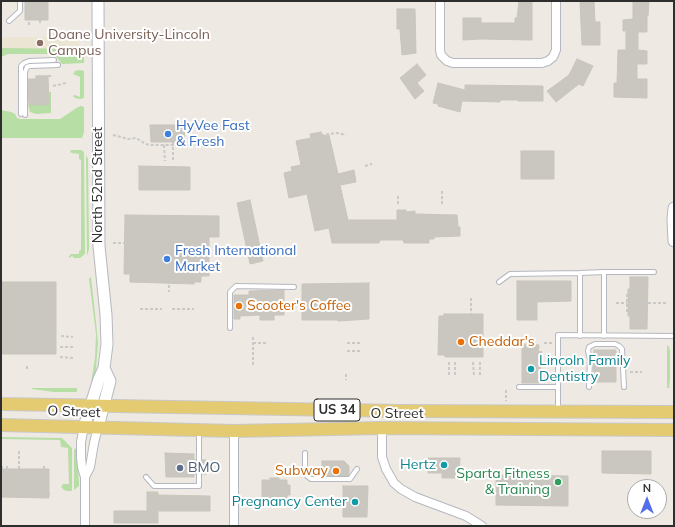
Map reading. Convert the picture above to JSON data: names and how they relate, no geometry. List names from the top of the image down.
{
  "streets": {
    "main road": ["US 34", "O Street"],
    "street": ["North 52nd Street"]
  },
  "crossings": [
    ["North 52nd Street", "O Street"]
  ],
  "places": [
    "Doane University-Lincoln Campus",
    "HyVee Fast & Fresh",
    "Fresh International Market",
    "Scooter's Coffee",
    "Cheddar's",
    "Lincoln Family Dentistry",
    "Hertz",
    "BMO",
    "Subway",
    "Sparta Fitness & Training",
    "Pregnancy Center"
  ],
  "north": "top"
}
